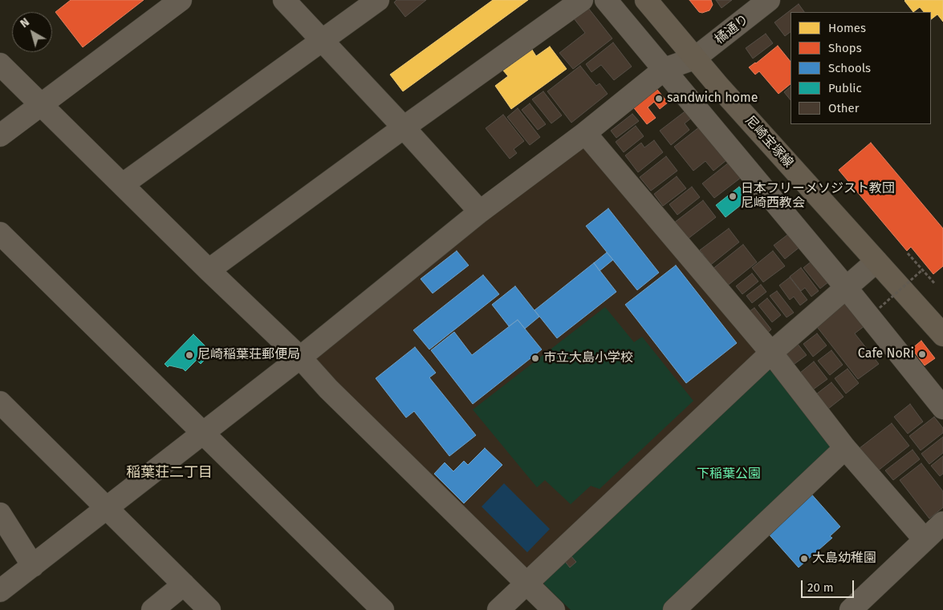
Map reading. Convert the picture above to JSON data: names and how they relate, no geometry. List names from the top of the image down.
{
  "streets": {
    "main road": ["尼崎宝塚線"],
    "street": ["橘通り"]
  },
  "crossings": [
    ["橘通り", "尼崎宝塚線"]
  ],
  "districts": ["稲葉荘二丁目"],
  "parks": ["下稲葉公園"],
  "places": [
    "sandwich home",
    "日本フリーメソジスト教団 尼崎西教会",
    "Cafe NoRi",
    "尼崎稲葉荘郵便局",
    "市立大島小学校",
    "大島幼稚園"
  ],
  "legend": [
    "Homes",
    "Shops",
    "Schools",
    "Public",
    "Other"
  ],
  "scale_bar": "20 m",
  "north": "top left"
}
